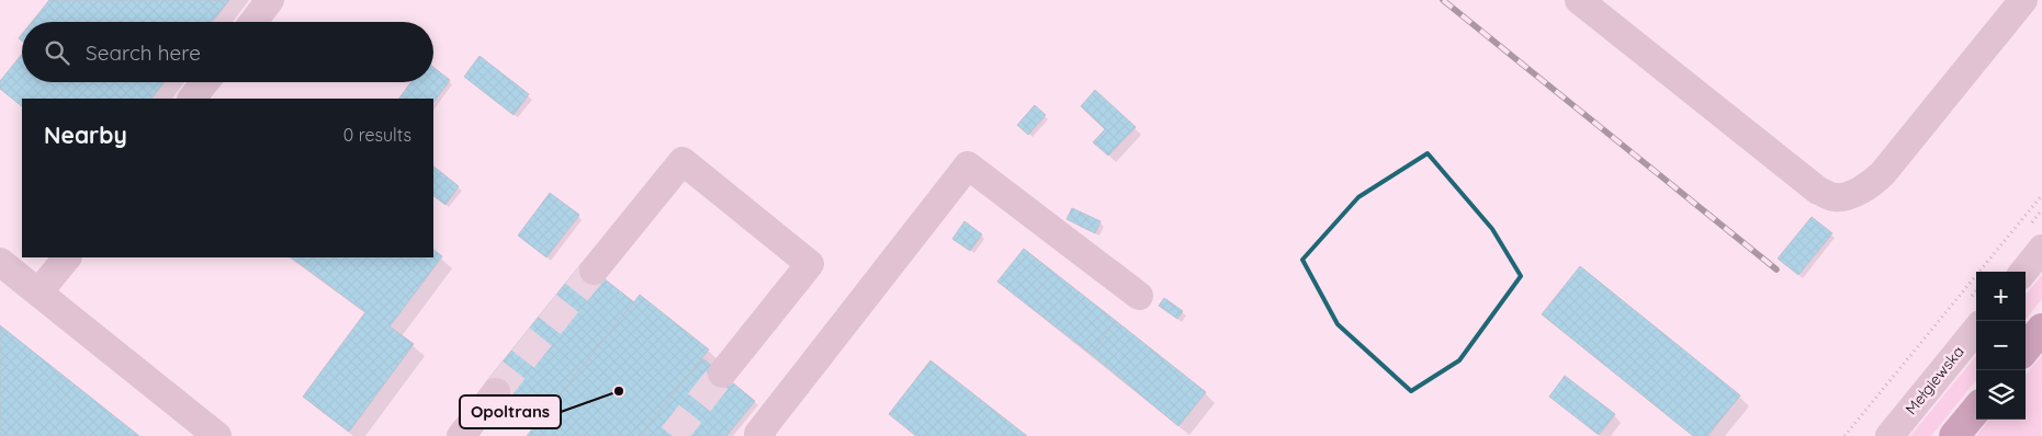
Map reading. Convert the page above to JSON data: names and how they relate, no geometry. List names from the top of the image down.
{
  "streets": {
    "street": ["Mełgiewska"]
  },
  "places": ["Opoltrans"],
  "page": {
    "search": "Search here",
    "heading": ["Nearby", "0 results"],
    "map_buttons": ["+", "−"]
  }
}
